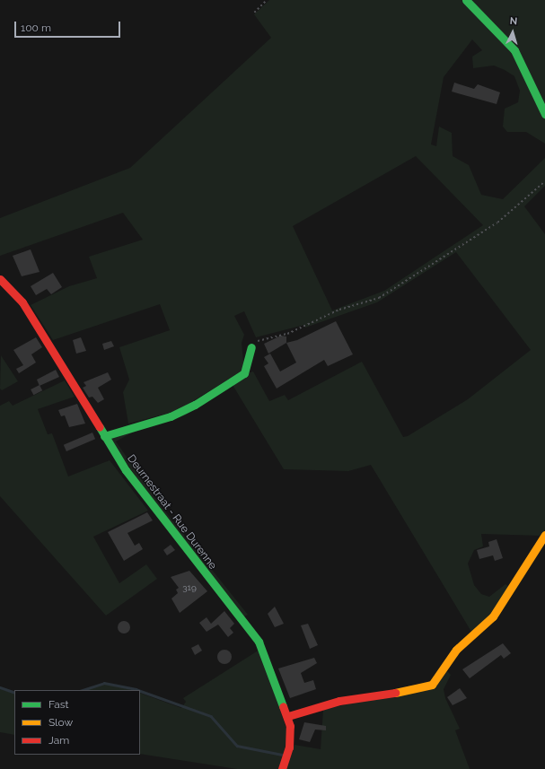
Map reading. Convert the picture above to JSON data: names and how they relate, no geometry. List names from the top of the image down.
{
  "streets": {
    "street": ["Deurnestraat - Rue Durenne"]
  },
  "house_numbers": ["319"],
  "legend": ["Fast", "Slow", "Jam"],
  "scale_bar": "100 m",
  "north": "top"
}
